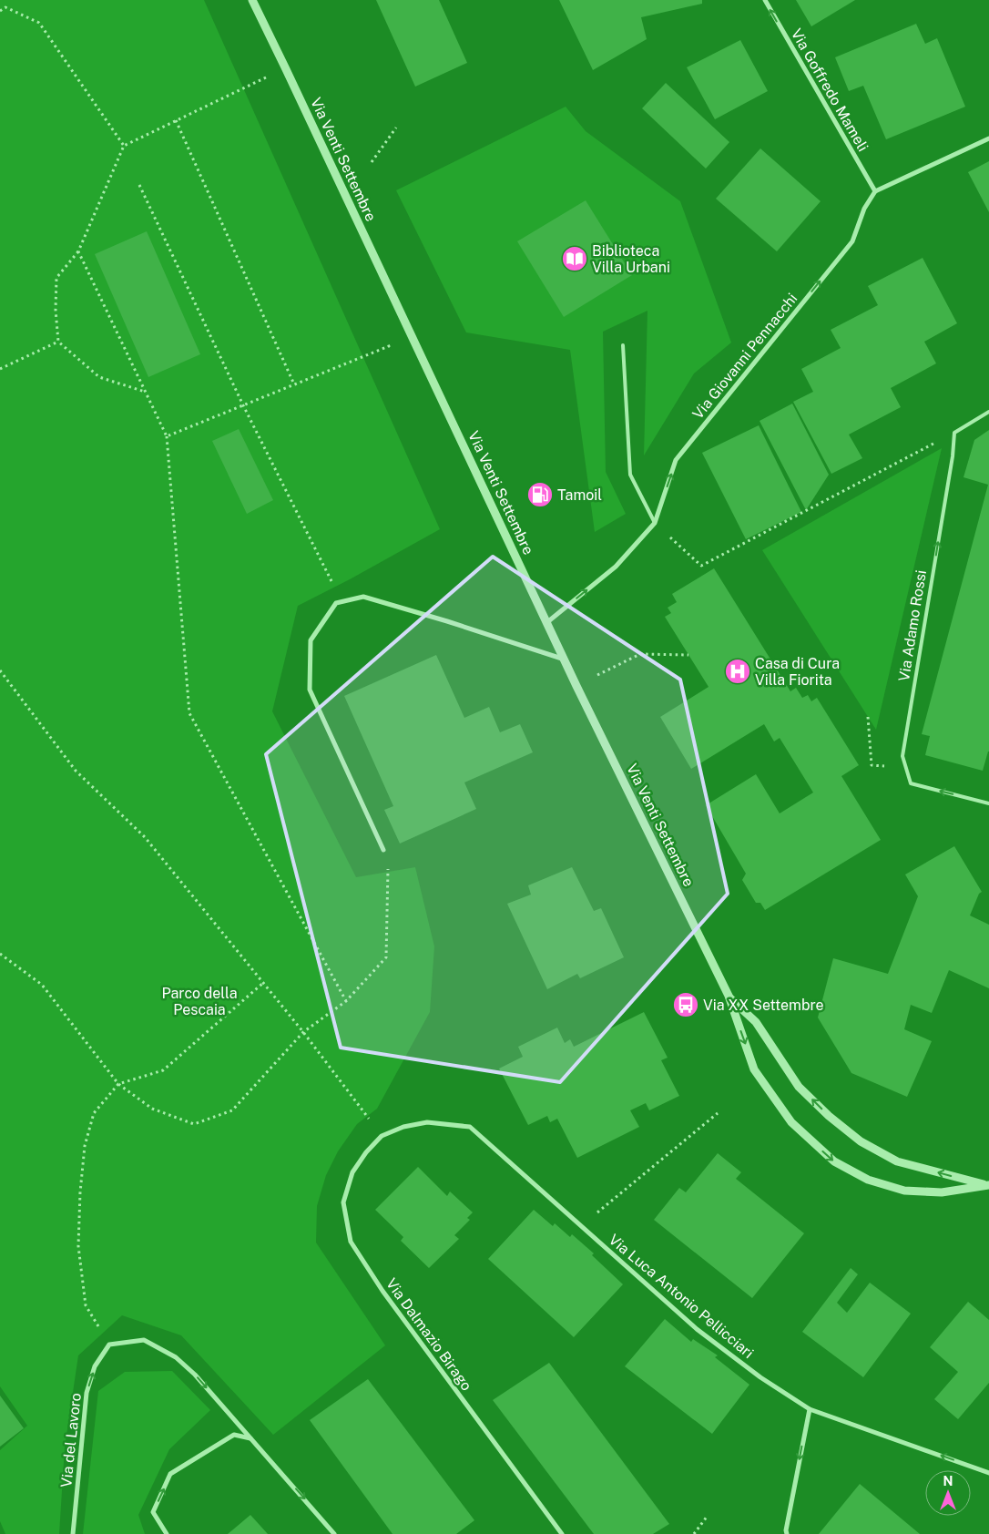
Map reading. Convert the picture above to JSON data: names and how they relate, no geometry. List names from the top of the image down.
{
  "streets": {
    "street": [
      "Via Goffredo Mameli",
      "Via Venti Settembre",
      "Via Giovanni Pennacchi",
      "Via Luca Antonio Pellicciari",
      "Via Dalmazio Birago",
      "Via del Lavoro"
    ],
    "lane": ["Via Adamo Rossi"]
  },
  "crossings": [
    ["Via Goffredo Mameli", "Via Giovanni Pennacchi"],
    ["Via Venti Settembre", "Via Giovanni Pennacchi"],
    ["Via Luca Antonio Pellicciari", "Via Dalmazio Birago"]
  ],
  "one_way": [
    "Via Goffredo Mameli",
    "Via Giovanni Pennacchi",
    "Via Adamo Rossi",
    "Via del Lavoro"
  ],
  "parks": ["Parco della Pescaia"],
  "places": {
    "library": ["Biblioteca Villa Urbani"],
    "fuel station": ["Tamoil"],
    "hospital": ["Casa di Cura Villa Fiorita"],
    "bus stop": ["Via XX Settembre"]
  },
  "north": "top"
}
